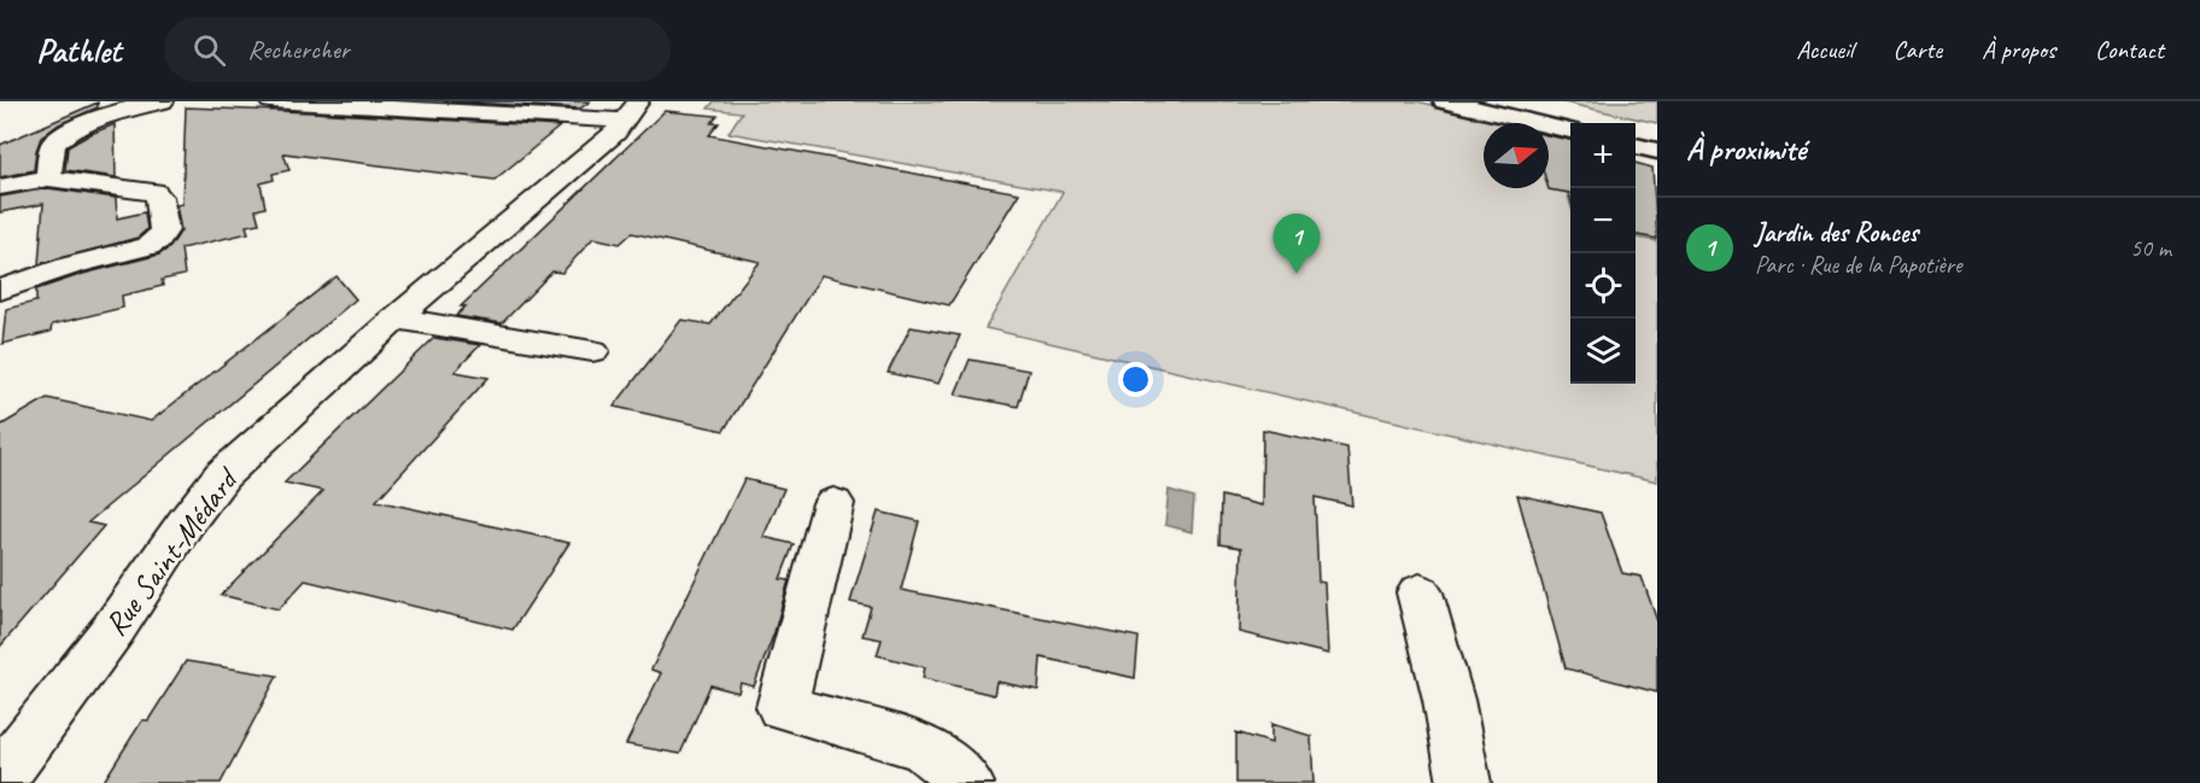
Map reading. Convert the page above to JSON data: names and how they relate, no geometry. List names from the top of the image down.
{
  "streets": {
    "street": ["Rue Saint-Médard"]
  },
  "north": "right",
  "page": {
    "header": "Pathlet",
    "search": "Rechercher",
    "nav": [
      "Accueil",
      "Carte",
      "À propos",
      "Contact"
    ],
    "heading": "À proximité",
    "map_buttons": ["+", "−"],
    "list": [
      {
        "mark": "1",
        "name": "Jardin des Ronces",
        "note": "Parc · Rue de la Papotière",
        "value": "50 m"
      }
    ],
    "pins": "1"
  }
}
